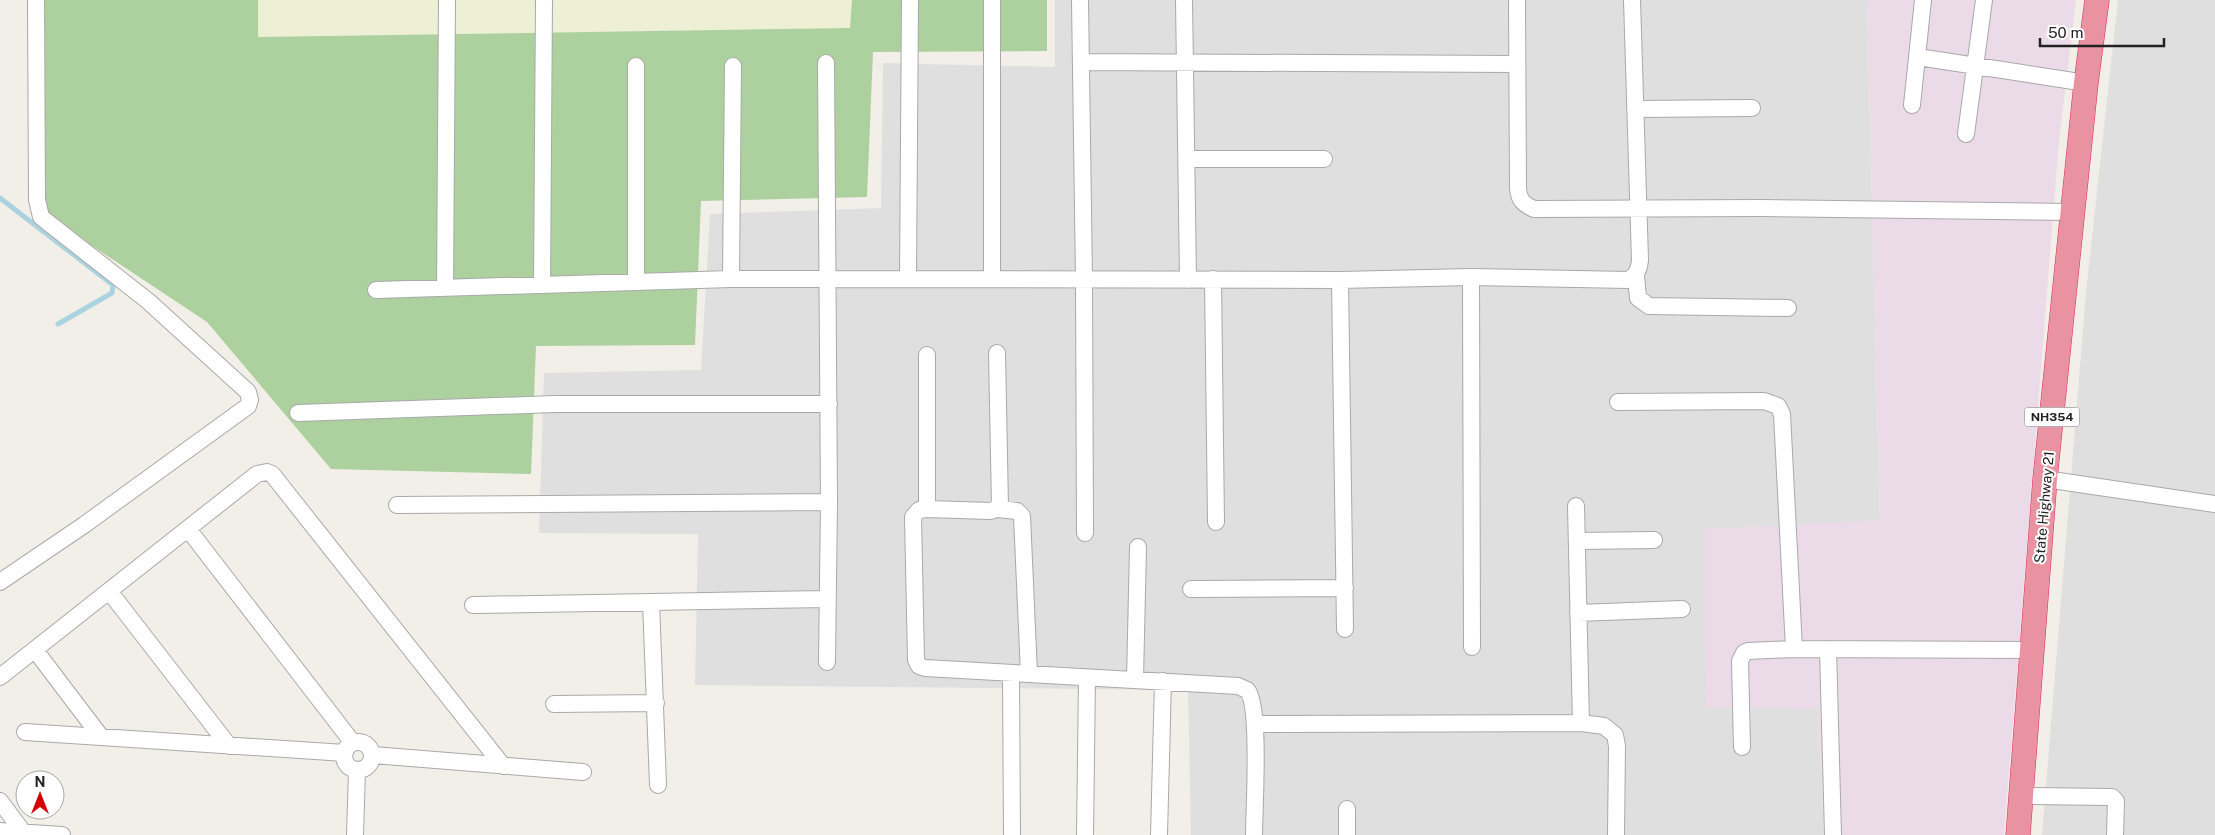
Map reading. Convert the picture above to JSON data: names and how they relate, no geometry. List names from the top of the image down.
{
  "streets": {
    "highway": ["NH354", "State Highway 21"]
  },
  "scale_bar": "50 m",
  "north": "top"
}
